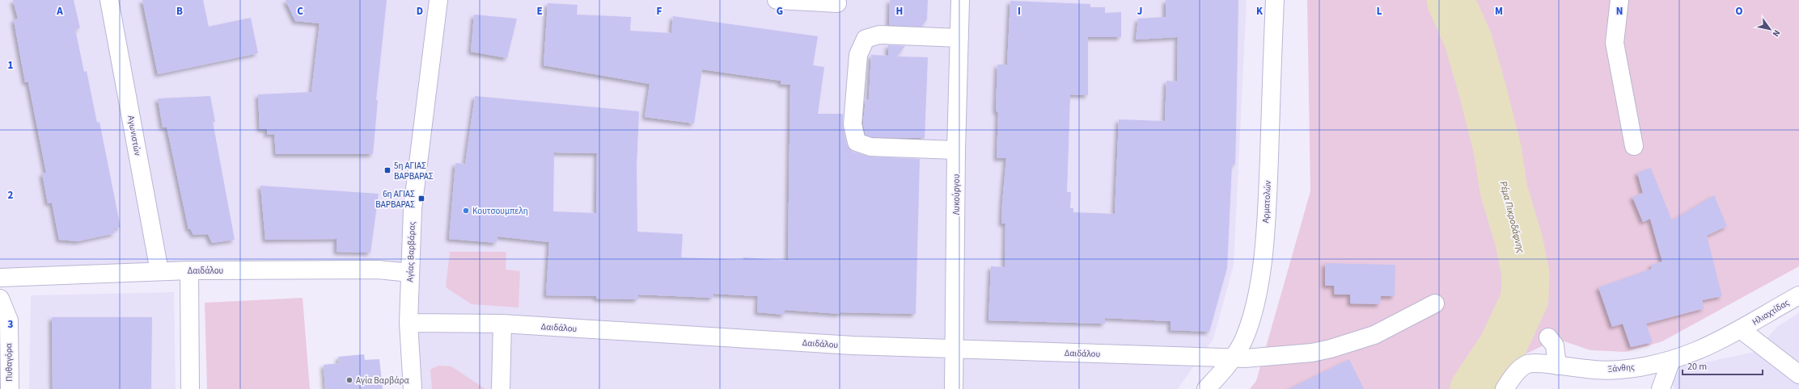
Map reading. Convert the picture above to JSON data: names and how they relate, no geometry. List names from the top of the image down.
{
  "streets": {
    "street": [
      "Αγωνιστών",
      "Λυκούργου",
      "Αρματολών",
      "Αγίας Βαρβάρας",
      "Δαιδάλου",
      "Ηλιαχτίδας",
      "Πυθαγόρα",
      "Ξάνθης"
    ]
  },
  "crossings": [
    ["Αγωνιστών", "Δαιδάλου"],
    ["Λυκούργου", "Δαιδάλου"],
    ["Αρματολών", "Δαιδάλου"],
    ["Αγίας Βαρβάρας", "Δαιδάλου"],
    ["Ηλιαχτίδας", "Ξάνθης"]
  ],
  "water": ["Ρέμα Πικροδάφνης"],
  "places": {
    "transit": ["5η ΑΓΙΑΣ ΒΑΡΒΑΡΑΣ", "6η ΑΓΙΑΣ ΒΑΡΒΑΡΑΣ"],
    "other": ["Κουτσουμπελη", "Αγία Βαρβάρα"]
  },
  "scale_bar": "20 m",
  "north": "bottom right",
  "grid": {
    "columns": [
      "A",
      "B",
      "C",
      "D",
      "E",
      "F",
      "G",
      "H",
      "I",
      "J",
      "K",
      "L",
      "M",
      "N",
      "O"
    ],
    "rows": ["1", "2", "3"]
  }
}
